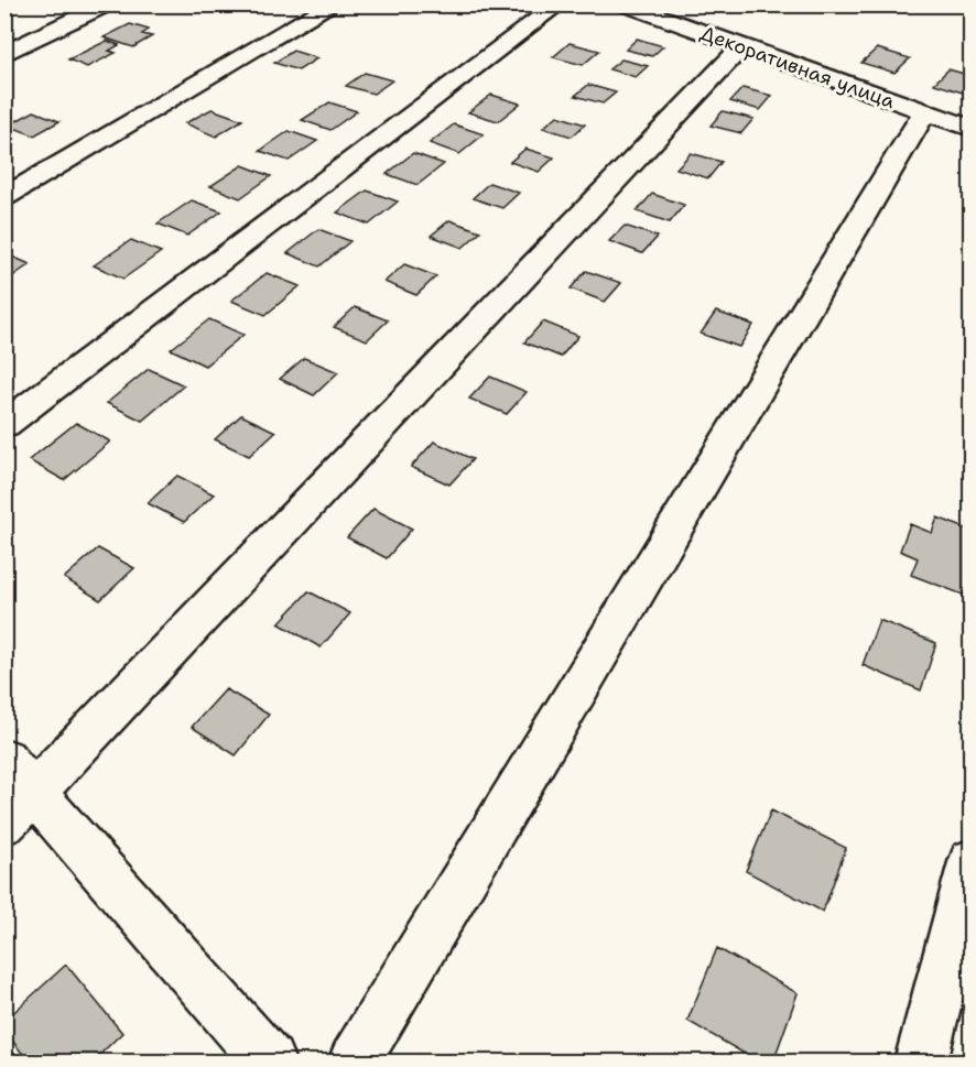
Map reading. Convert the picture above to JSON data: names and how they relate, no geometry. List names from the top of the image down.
{
  "streets": {
    "street": ["Декоративная улица"]
  }
}
